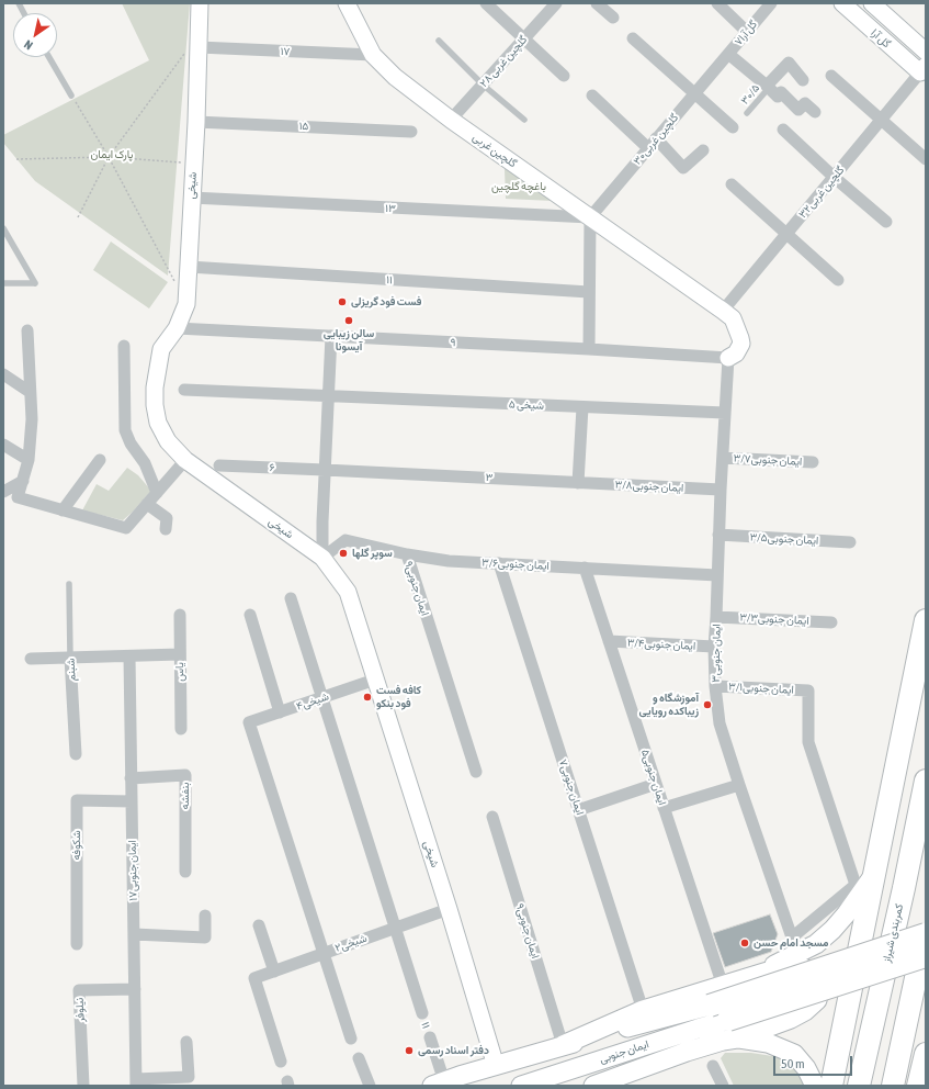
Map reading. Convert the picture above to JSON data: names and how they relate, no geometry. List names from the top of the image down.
{
  "streets": {
    "highway": ["کمربندی شیراز"],
    "main road": ["ایمان جنوبی"],
    "street": [
      "گل آرا۷",
      "گل آرا",
      "۱۷",
      "گلچین غربی ۲۸",
      "۱۵",
      "گلچین غربی۳۰",
      "گلچین غربی",
      "شیخی",
      "گلچین غربی۳۲",
      "۱۳",
      "۱۱",
      "۹",
      "شیخی ۵",
      "ایمان جنوبی۳/۷",
      "۶",
      "۳",
      "ایمان جنوبی۳/۸",
      "ایمان جنوبی۳/۵",
      "ایمان جنوبی۳/۶",
      "ایمان جنوبی۹",
      "ایمان جنوبی۳/۳",
      "ایمان جنوبی۳/۴",
      "ایمان جنوبی۳",
      "شبنم",
      "یاس",
      "ایمان جنوبی۳/۱",
      "شیخی۴",
      "ایمان جنوبی۵",
      "ایمان جنوبی۷",
      "بنفشه",
      "شکوفه",
      "ایمان جنوبی۱۷",
      "شیخی۲",
      "نیلوفر"
    ],
    "lane": ["۳۰/۵"]
  },
  "crossings": [
    ["گل آرا۷", "گلچین غربی۳۰"],
    ["گل آرا", "گلچین غربی۳۲"],
    ["۱۷", "گلچین غربی"],
    ["۱۷", "شیخی"],
    ["گلچین غربی ۲۸", "گلچین غربی"],
    ["۱۵", "شیخی"],
    ["گلچین غربی۳۰", "گلچین غربی"],
    ["گلچین غربی۳۰", "۱۳"],
    ["گلچین غربی", "گلچین غربی۳۲"],
    ["گلچین غربی", "۱۳"],
    ["شیخی", "۱۳"],
    ["شیخی", "۱۱"],
    ["شیخی", "۹"],
    ["شیخی", "ایمان جنوبی۳/۶"],
    ["شیخی", "شیخی۴"],
    ["شیخی", "شیخی۲"],
    ["۹", "ایمان جنوبی۳"],
    ["شیخی ۵", "ایمان جنوبی۳"],
    ["ایمان جنوبی۳/۷", "ایمان جنوبی۳"],
    ["۶", "۳"],
    ["۳", "ایمان جنوبی۳/۸"],
    ["ایمان جنوبی۳/۸", "ایمان جنوبی۳"],
    ["ایمان جنوبی۳/۵", "ایمان جنوبی۳"],
    ["ایمان جنوبی۳/۶", "ایمان جنوبی۹"],
    ["ایمان جنوبی۳/۶", "ایمان جنوبی۳"],
    ["ایمان جنوبی۳/۶", "ایمان جنوبی۵"],
    ["ایمان جنوبی۳/۶", "ایمان جنوبی۷"],
    ["ایمان جنوبی۳/۳", "ایمان جنوبی۳"],
    ["ایمان جنوبی۳/۴", "ایمان جنوبی۳"],
    ["ایمان جنوبی۳/۴", "ایمان جنوبی۵"],
    ["ایمان جنوبی۳", "ایمان جنوبی۳/۱"],
    ["شیخی۴", "شیخی۲"],
    ["بنفشه", "ایمان جنوبی۱۷"],
    ["شکوفه", "ایمان جنوبی۱۷"],
    ["ایمان جنوبی۱۷", "نیلوفر"]
  ],
  "parks": ["پارک ایمان", "باغچه گلچین"],
  "places": [
    "فست فود گریزلی",
    "سالن زیبایی آیسونا",
    "سوپر گلها",
    "کافه فست فود بنکو",
    "آموزشگاه و زیباکده رویایی",
    "مسجد امام حسن",
    "دفتر اسناد رسمی"
  ],
  "scale_bar": "50 m",
  "north": "bottom left"
}
